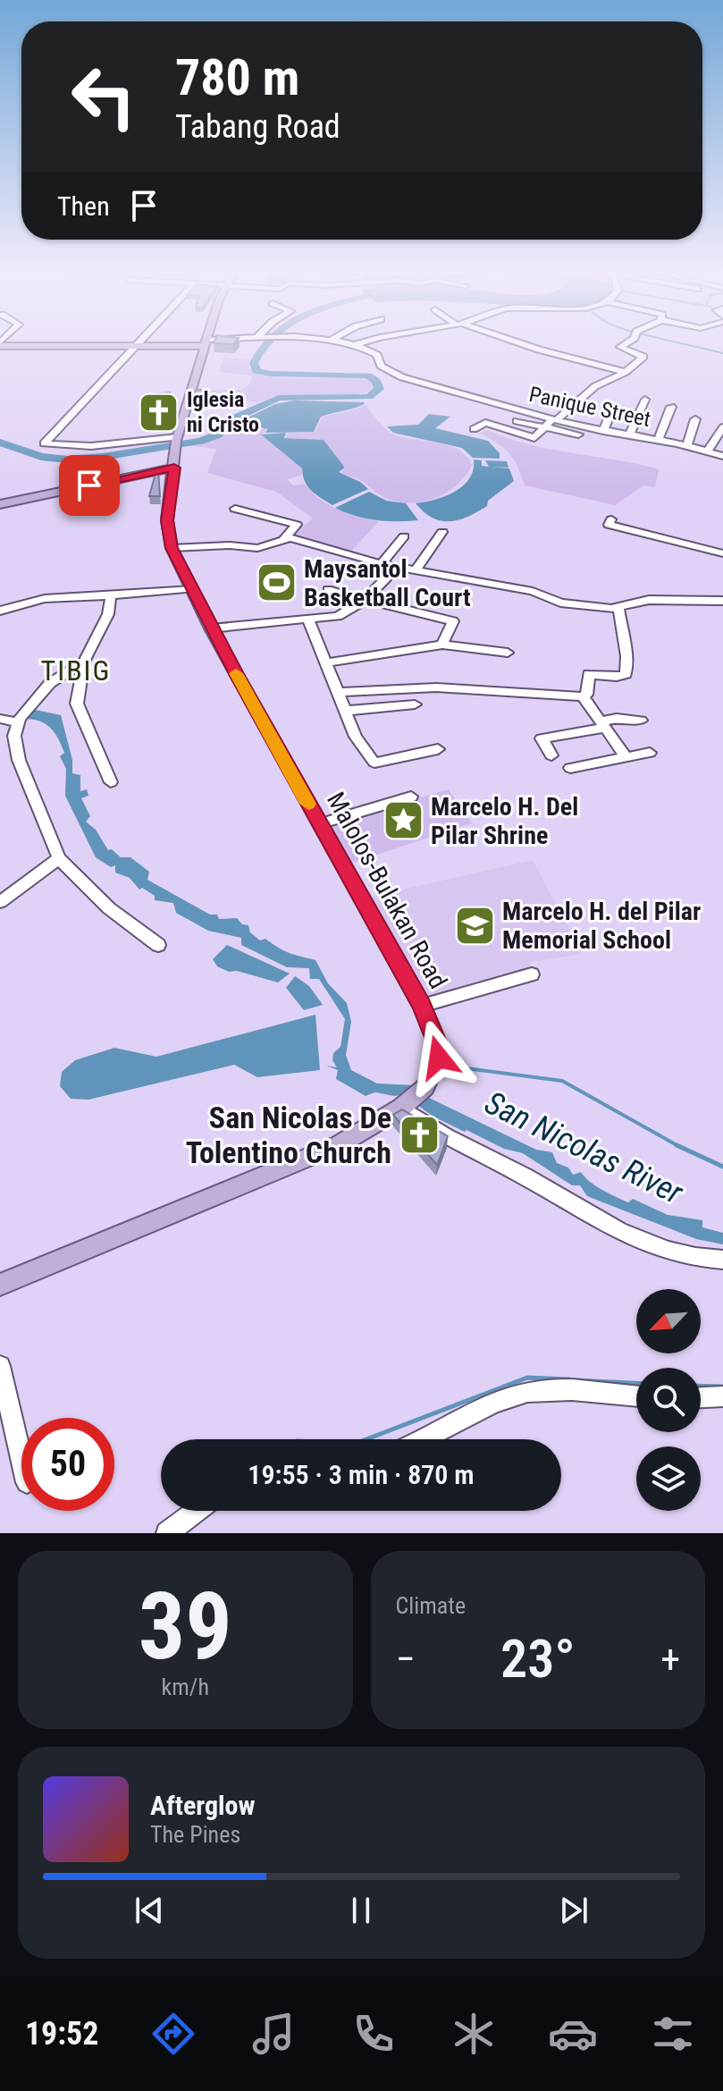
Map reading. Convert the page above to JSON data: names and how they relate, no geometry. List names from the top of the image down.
{
  "streets": {
    "main road": ["Malolos-Bulakan Road"],
    "street": ["Panique Street"]
  },
  "crossings": [
    ["Panique Street", "Malolos-Bulakan Road"]
  ],
  "districts": ["TIBIG"],
  "water": ["San Nicolas River"],
  "places": {
    "church": ["Iglesia ni Cristo", "San Nicolas De Tolentino Church"],
    "sports": ["Maysantol Basketball Court"],
    "place": ["Marcelo H. Del Pilar Shrine"],
    "school or university": ["Marcelo H. del Pilar Memorial School"]
  },
  "north": "bottom left",
  "page": {
    "turn": ["780 m", "Tabang Road"],
    "then": "Then",
    "limit": "50",
    "trip": "19:55 · 3 min · 870 m",
    "tile": [
      ["39", "km/h"],
      "Climate"
    ],
    "heat": ["−", "23°", "+"],
    "song": ["Afterglow", "The Pines"],
    "tabs": "19:52"
  }
}
